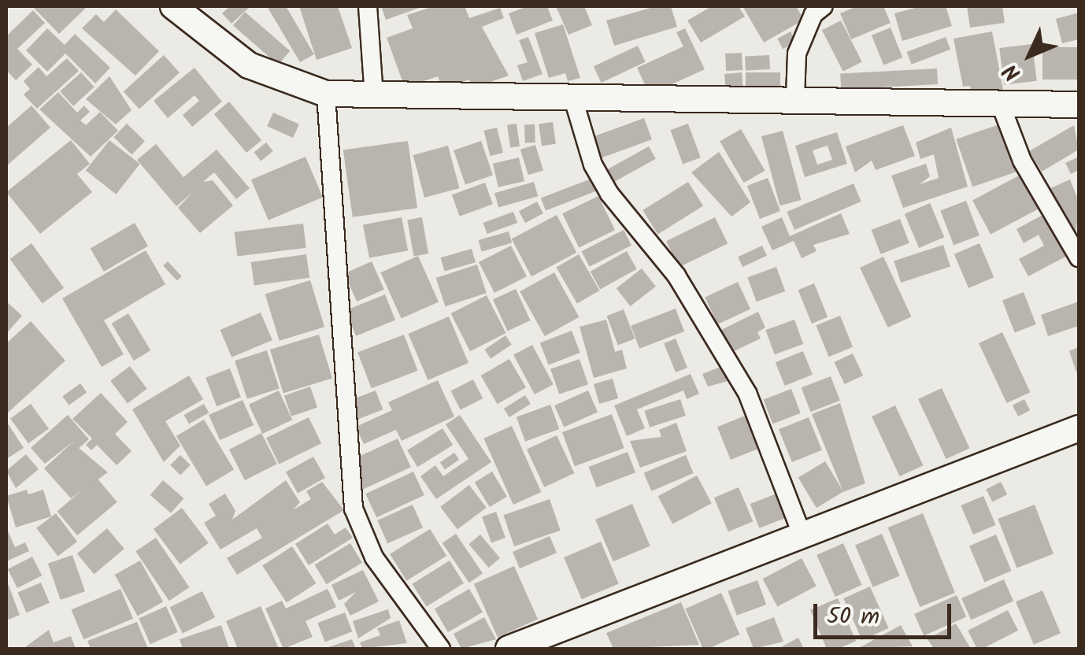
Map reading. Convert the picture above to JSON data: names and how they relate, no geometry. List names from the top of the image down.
{
  "scale_bar": "50 m",
  "north": "bottom left"
}
